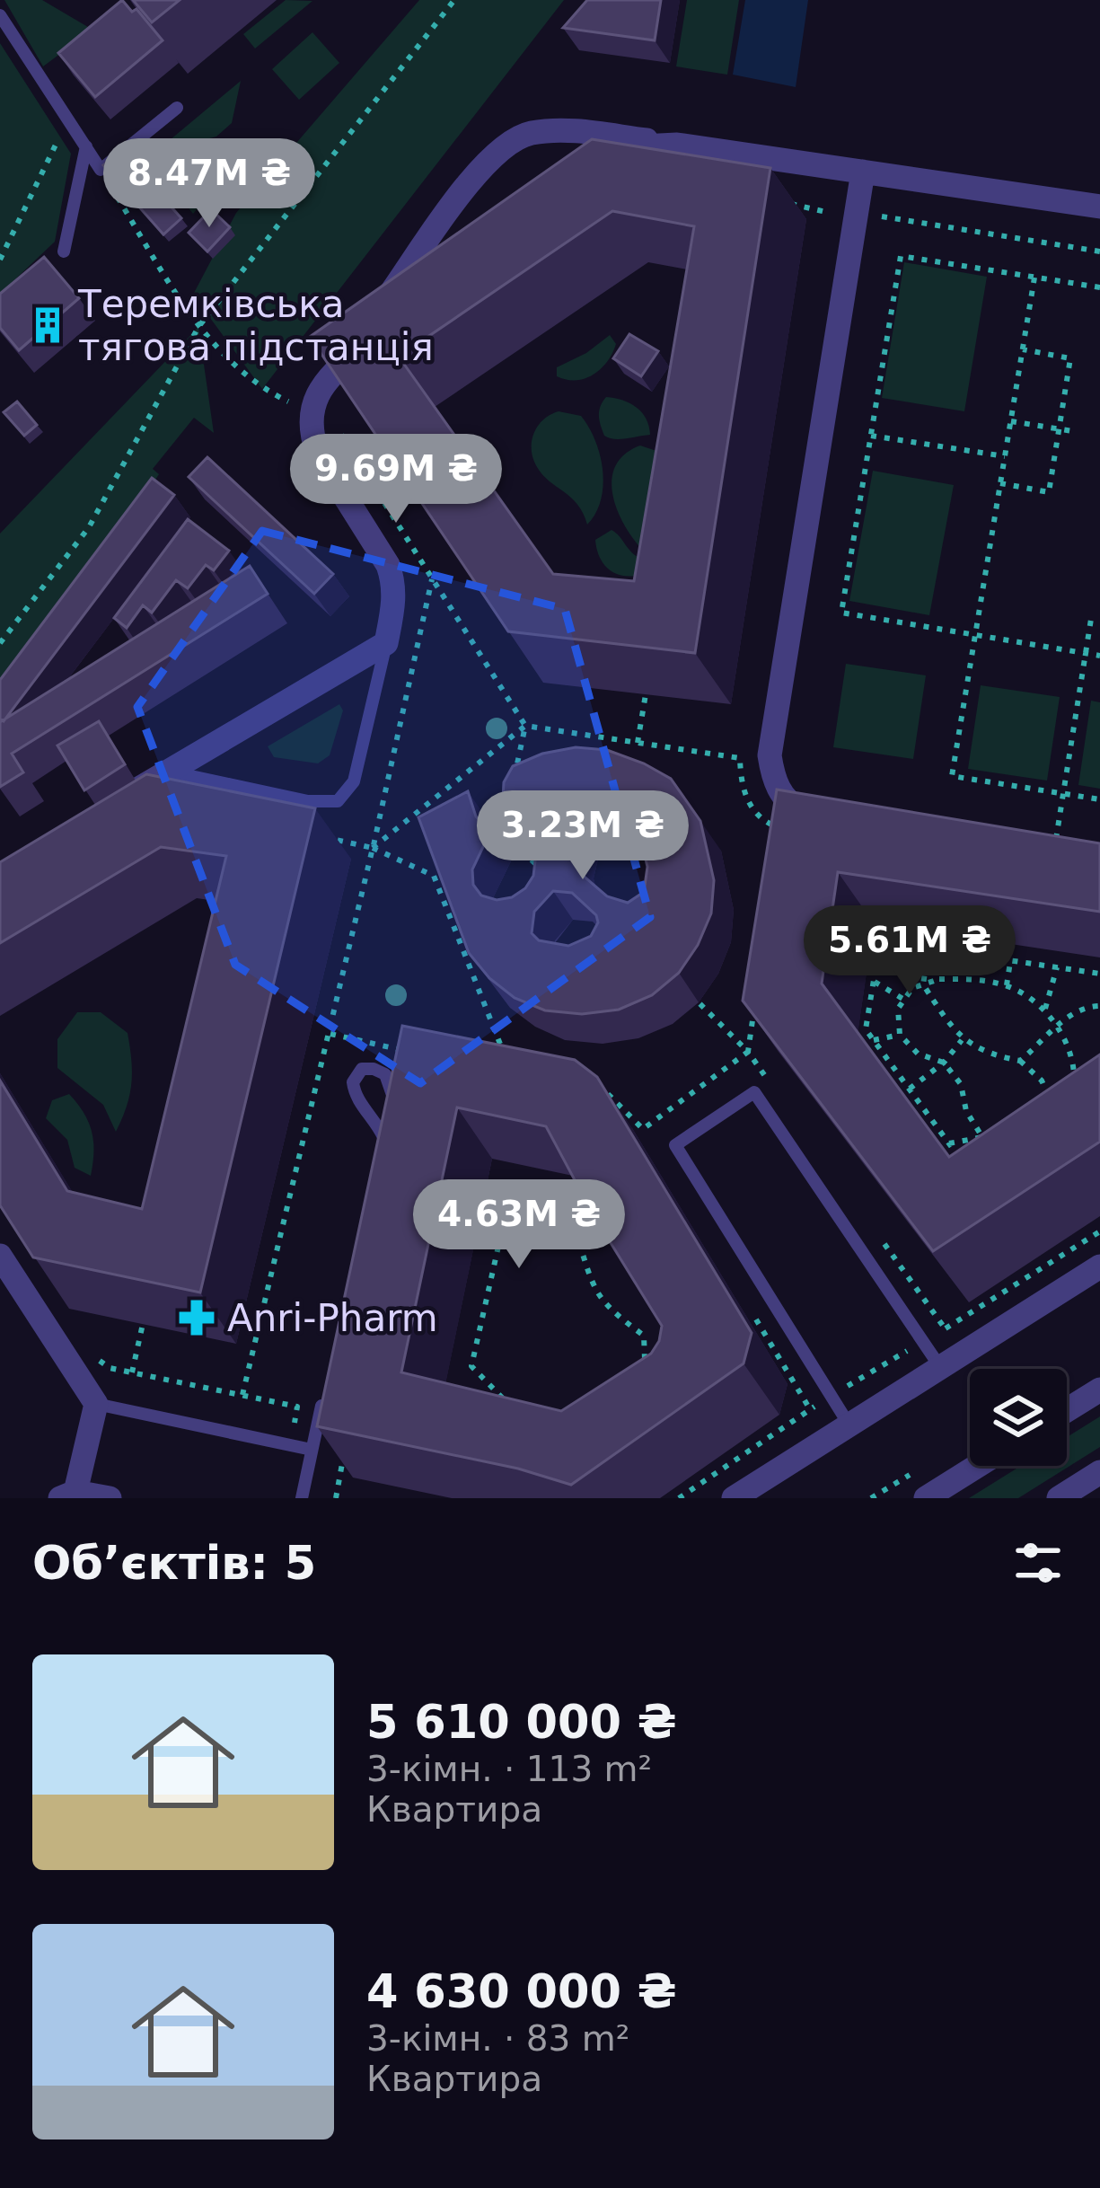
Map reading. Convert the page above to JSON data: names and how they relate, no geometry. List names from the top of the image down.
{
  "places": {
    "building": ["Теремківська тягова підстанція"],
    "pharmacy": ["Anri-Pharm"]
  },
  "page": {
    "price": [
      "8.47M ₴",
      "9.69M ₴",
      "3.23M ₴",
      "5.61M ₴",
      "4.63M ₴"
    ],
    "heading": "Об’єктів: 5",
    "list": [
      {
        "name": "5 610 000 ₴",
        "note": "3-кімн. · 113 m² · Квартира"
      },
      {
        "name": "4 630 000 ₴",
        "note": "3-кімн. · 83 m² · Квартира"
      }
    ]
  }
}
